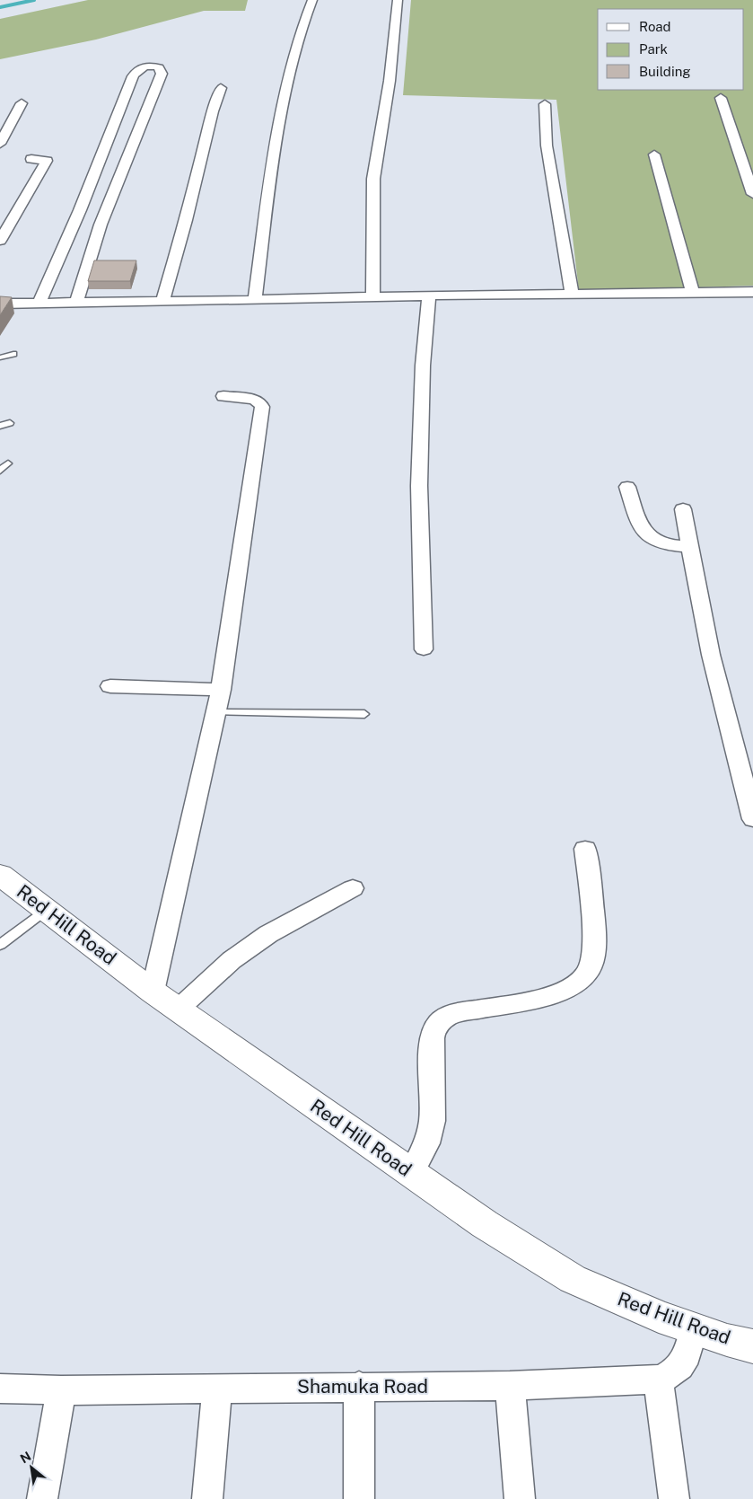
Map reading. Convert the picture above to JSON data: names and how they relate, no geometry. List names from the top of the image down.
{
  "streets": {
    "street": ["Red Hill Road", "Shamuka Road"]
  },
  "crossings": [
    ["Red Hill Road", "Shamuka Road"]
  ],
  "legend": ["Road", "Park", "Building"],
  "north": "top left"
}
